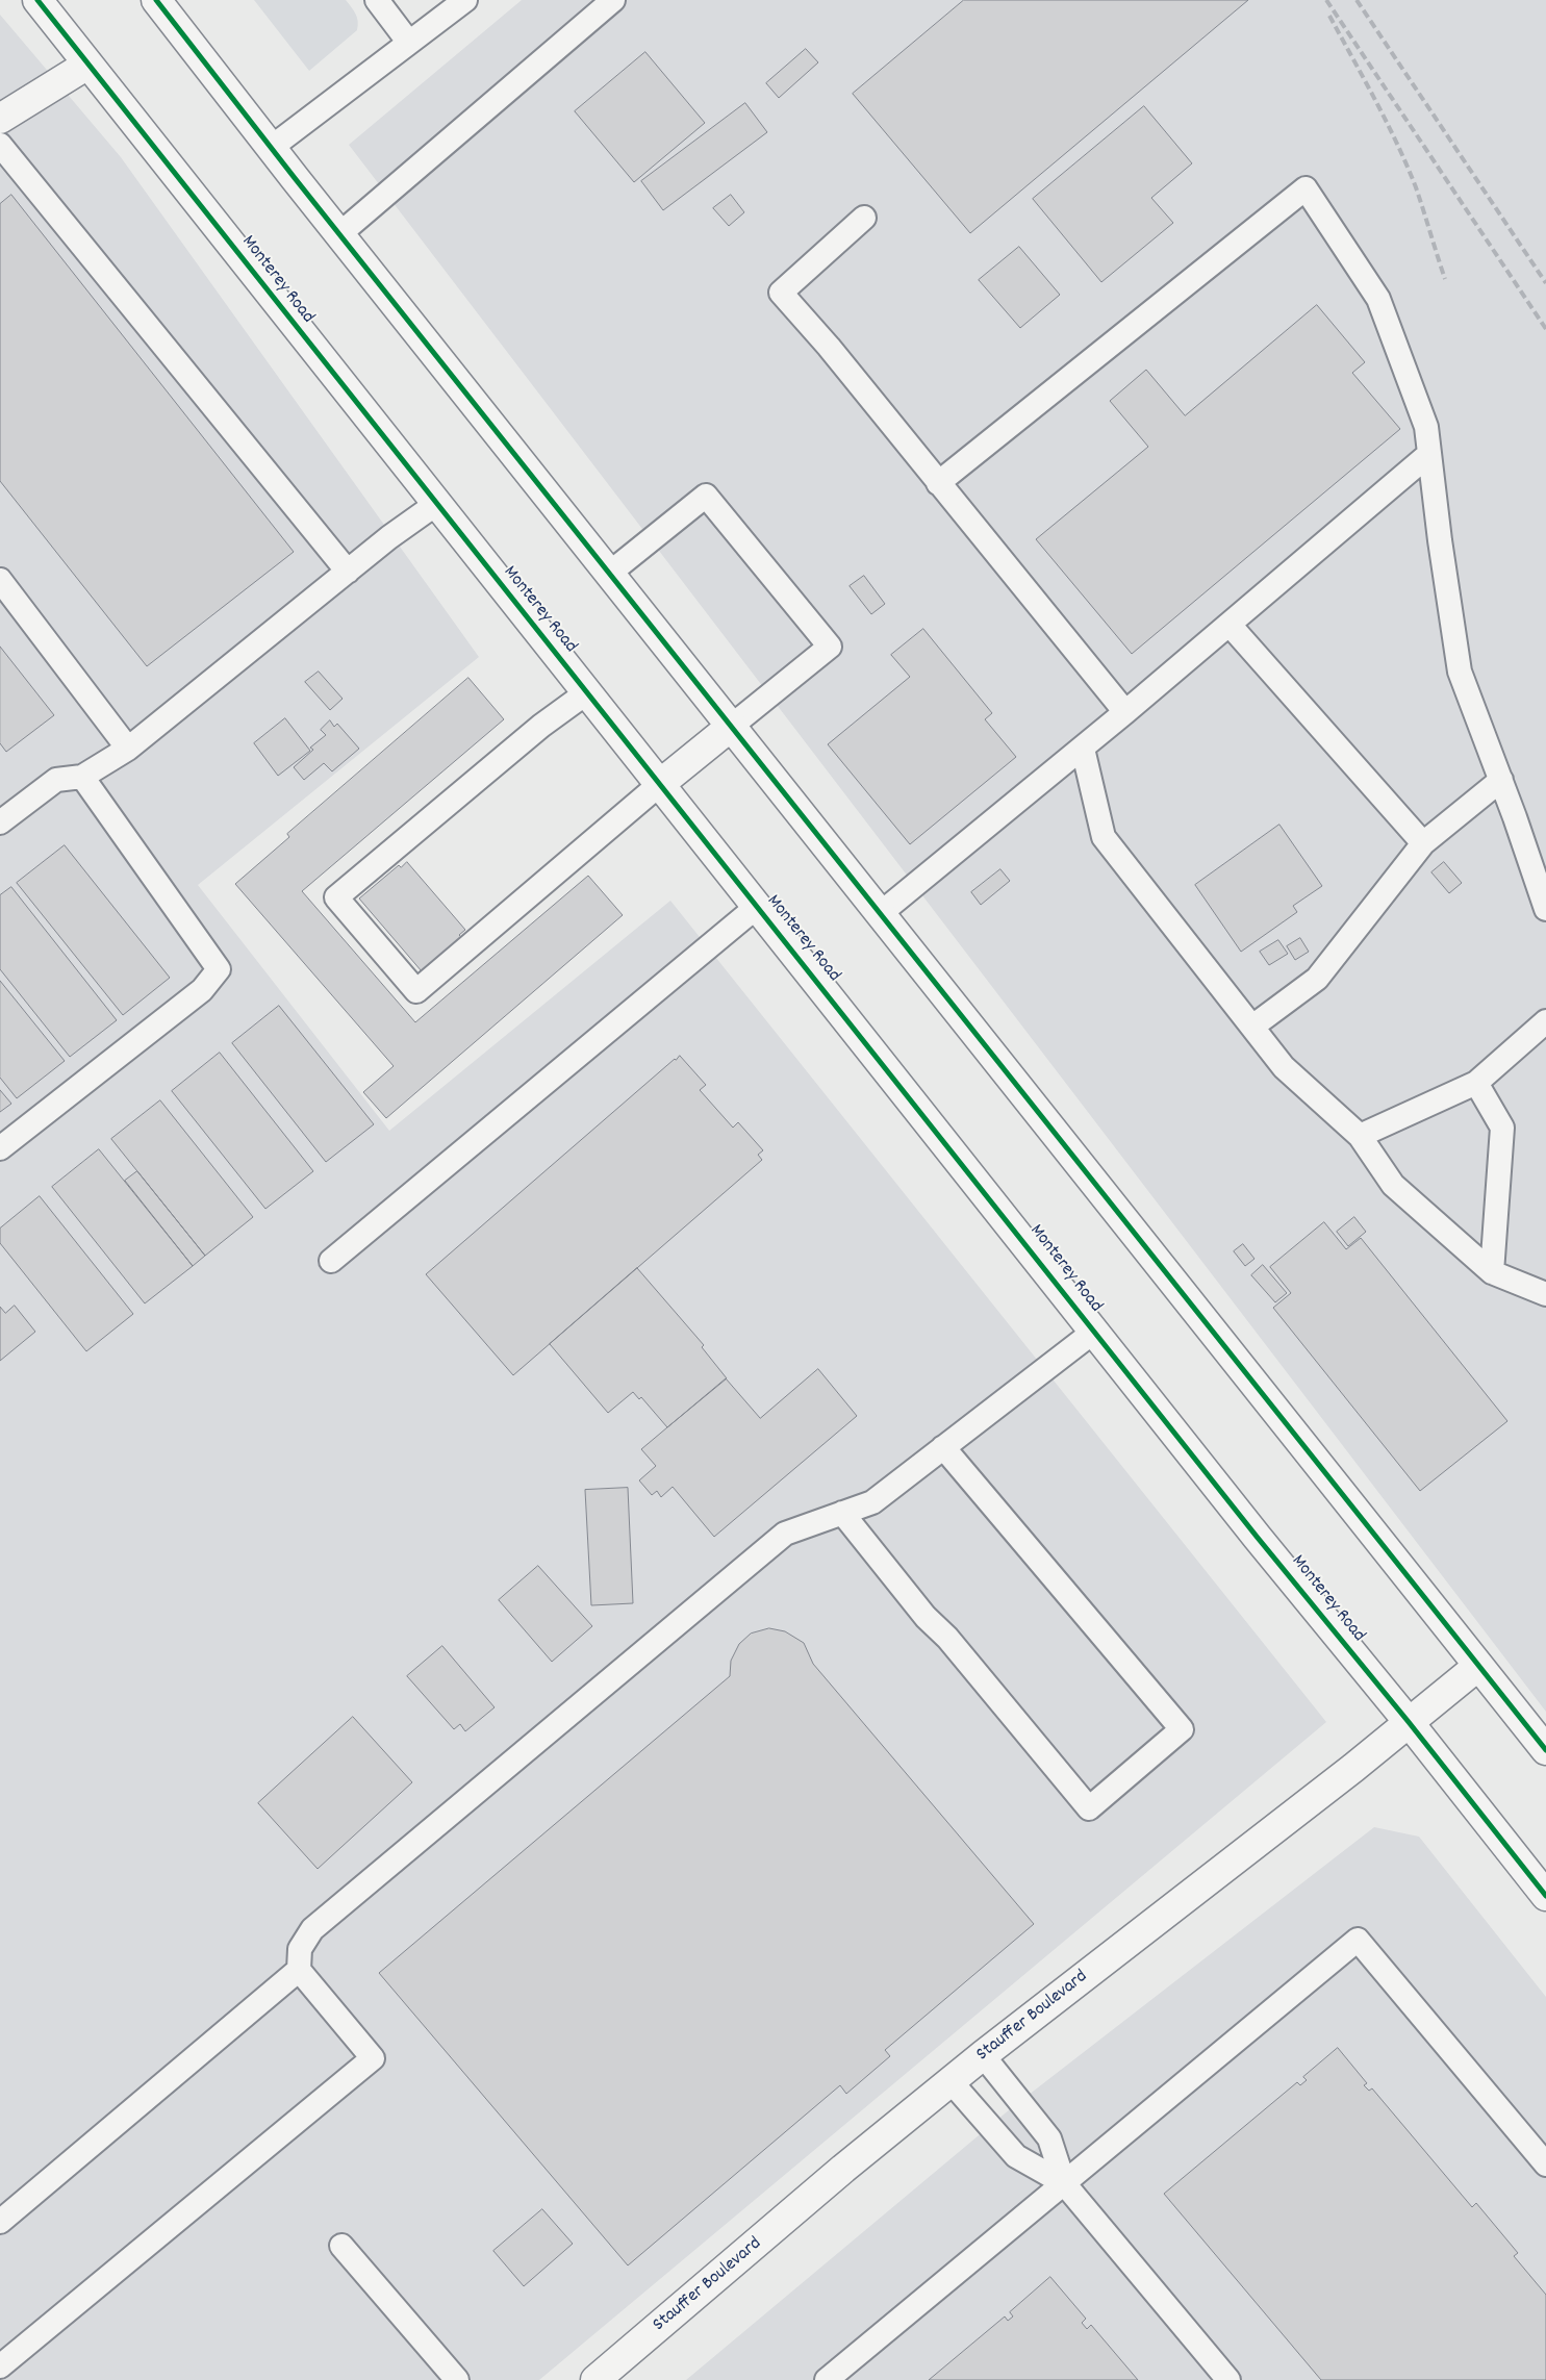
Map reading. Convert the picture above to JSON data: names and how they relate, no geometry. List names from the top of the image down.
{
  "streets": {
    "main road": ["Monterey Road", "Stauffer Boulevard"]
  },
  "crossings": [
    ["Monterey Road", "Stauffer Boulevard"]
  ]
}
